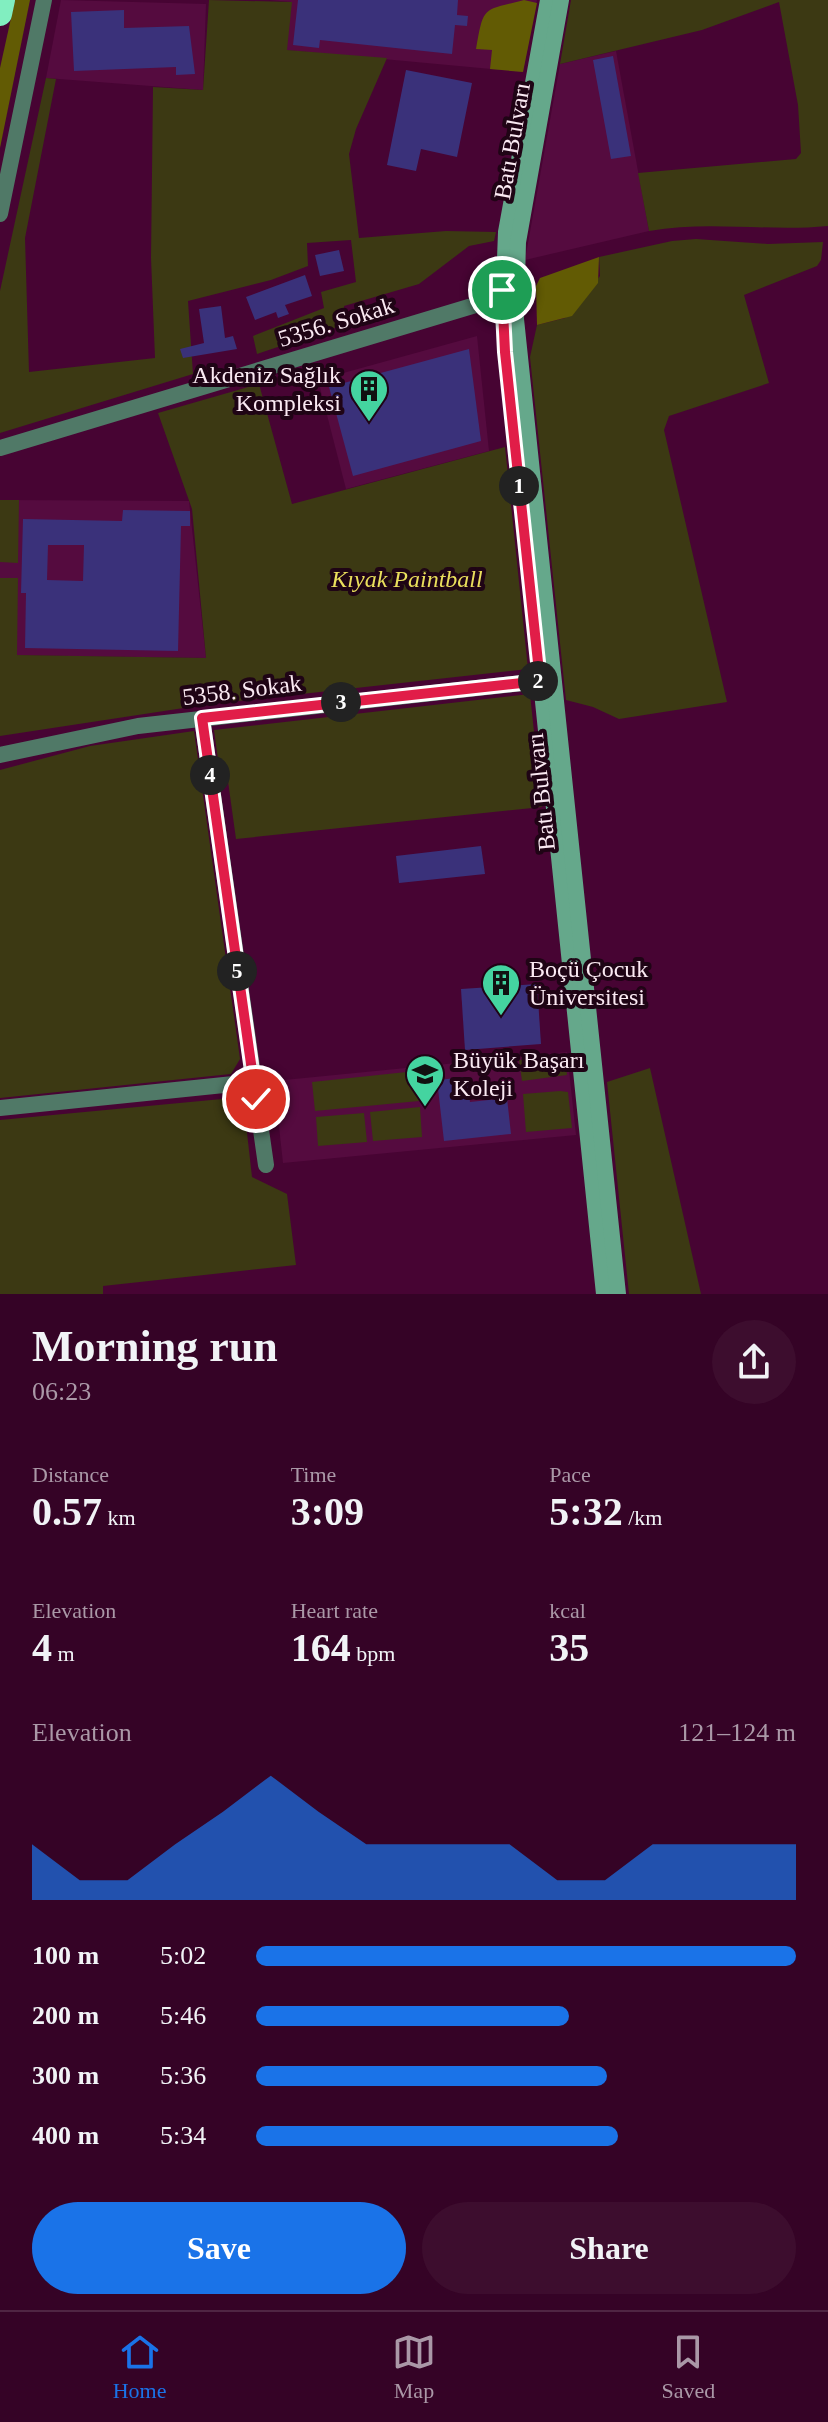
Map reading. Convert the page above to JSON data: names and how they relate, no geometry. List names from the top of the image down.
{
  "streets": {
    "street": ["Batı Bulvarı", "5356. Sokak", "5358. Sokak"]
  },
  "crossings": [
    ["Batı Bulvarı", "5356. Sokak"],
    ["Batı Bulvarı", "5358. Sokak"]
  ],
  "parks": ["Kıyak Paintball"],
  "places": {
    "building": ["Akdeniz Sağlık Kompleksi", "Boçü Çocuk Üniversitesi"],
    "school or university": ["Büyük Başarı Koleji"]
  },
  "page": {
    "pins": [
      "1",
      "2",
      "3",
      "4",
      "5"
    ],
    "heading": ["Morning run", "06:23"],
    "stats": [
      ["Distance", "0.57 km"],
      ["Time", "3:09"],
      ["Pace", "5:32 /km"],
      ["Elevation", "4 m"],
      ["Heart rate", "164 bpm"],
      ["kcal", "35"]
    ],
    "chart": ["Elevation", "121–124 m"],
    "list": [
      {
        "name": "100 m",
        "note": "5:02"
      },
      {
        "name": "200 m",
        "note": "5:46"
      },
      {
        "name": "300 m",
        "note": "5:36"
      },
      {
        "name": "400 m",
        "note": "5:34"
      }
    ],
    "buttons": ["Save", "Share"],
    "tabs": ["Home", "Map", "Saved"]
  }
}
